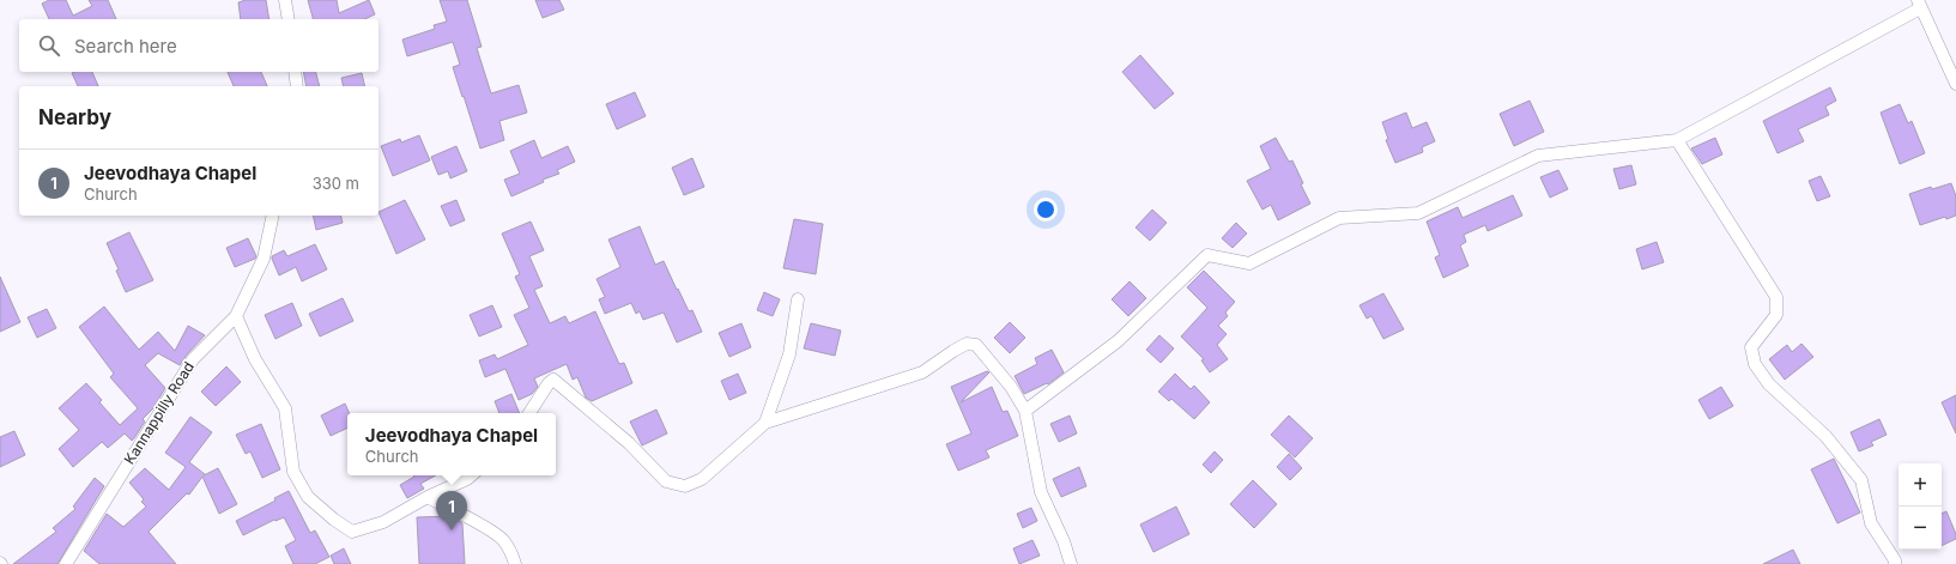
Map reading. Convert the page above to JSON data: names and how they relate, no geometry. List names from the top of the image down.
{
  "streets": {
    "street": ["Kannappilly Road"]
  },
  "page": {
    "search": "Search here",
    "heading": "Nearby",
    "list": [
      {
        "mark": "1",
        "name": "Jeevodhaya Chapel",
        "note": "Church",
        "value": "330 m"
      }
    ],
    "popup": ["Jeevodhaya Chapel", "Church"],
    "map_buttons": ["+", "−"],
    "pins": "1"
  }
}
